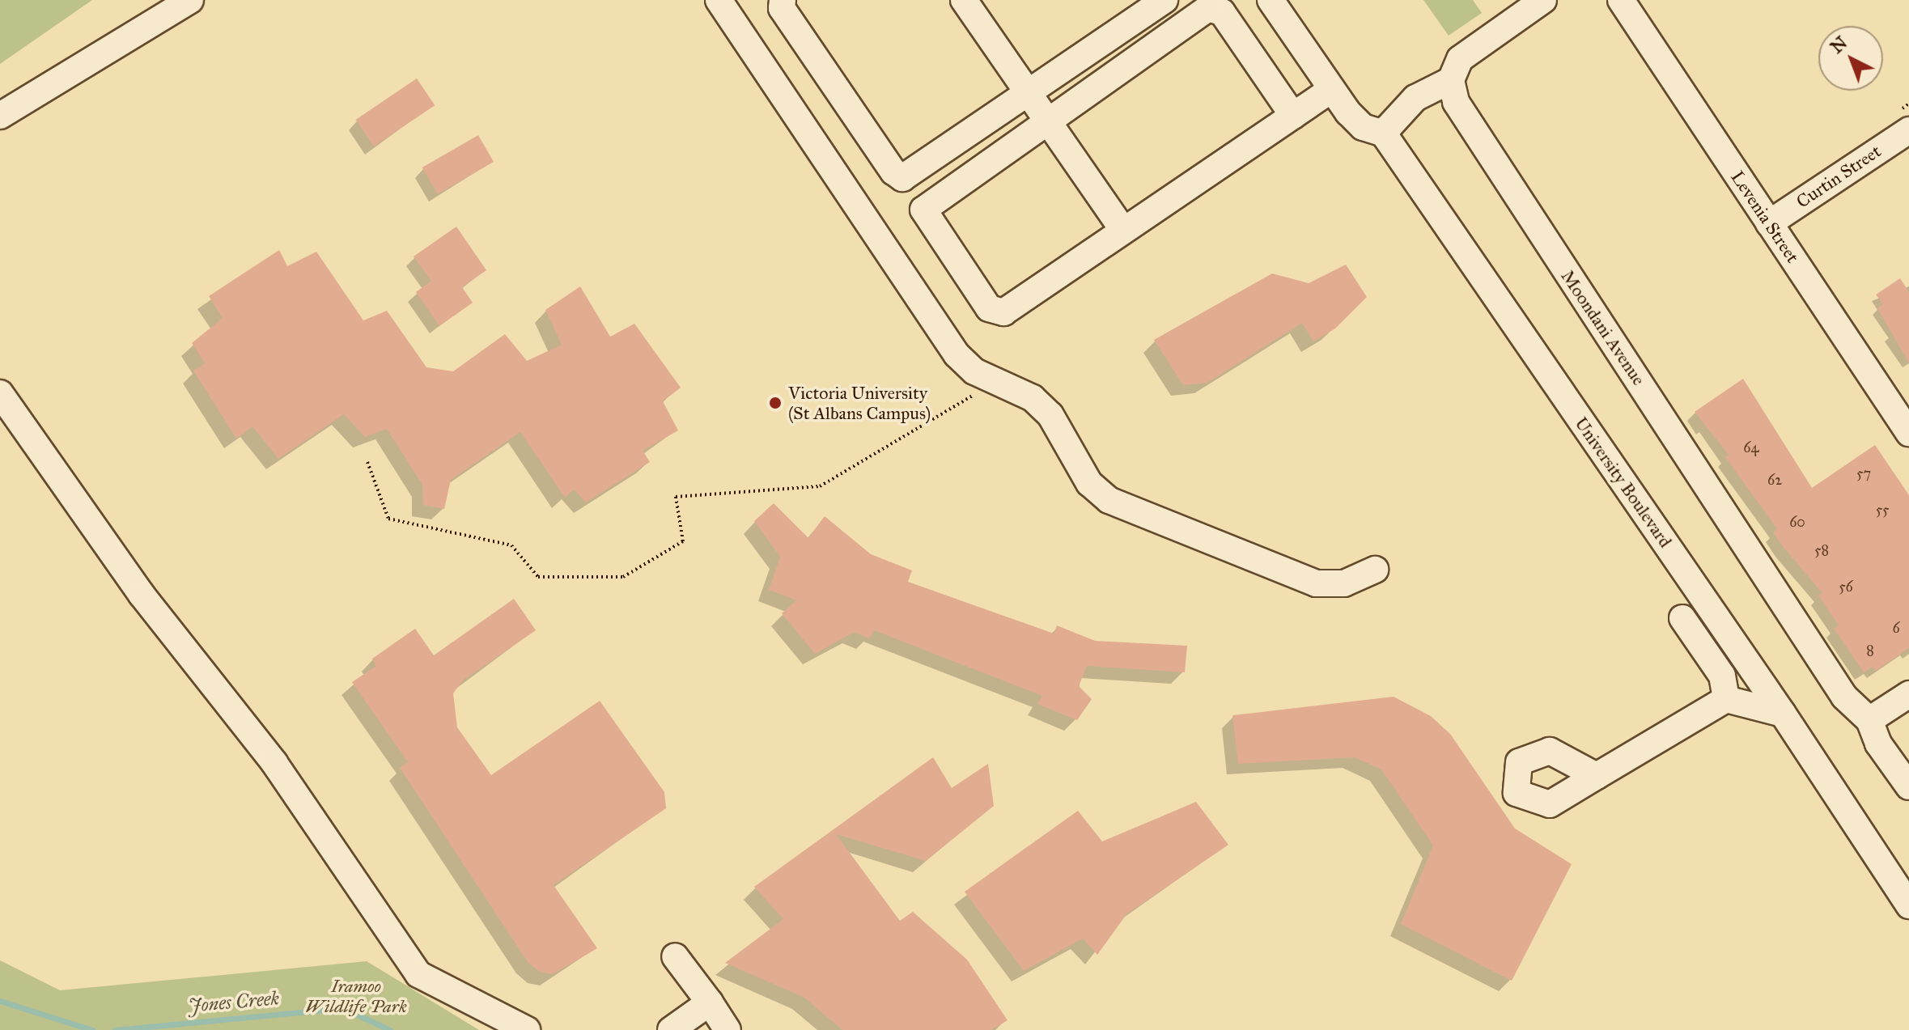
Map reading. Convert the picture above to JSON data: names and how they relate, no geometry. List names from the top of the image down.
{
  "streets": {
    "street": [
      "Curtin Street",
      "Levenia Street",
      "Moondani Avenue",
      "University Boulevard"
    ]
  },
  "crossings": [
    ["Curtin Street", "Levenia Street"]
  ],
  "water": ["Jones Creek"],
  "parks": ["Iramoo Wildlife Park"],
  "places": ["Victoria University (St Albans Campus)"],
  "house_numbers": [
    "64",
    "57",
    "62",
    "55",
    "60",
    "58",
    "56",
    "6",
    "8"
  ],
  "north": "top left"
}
